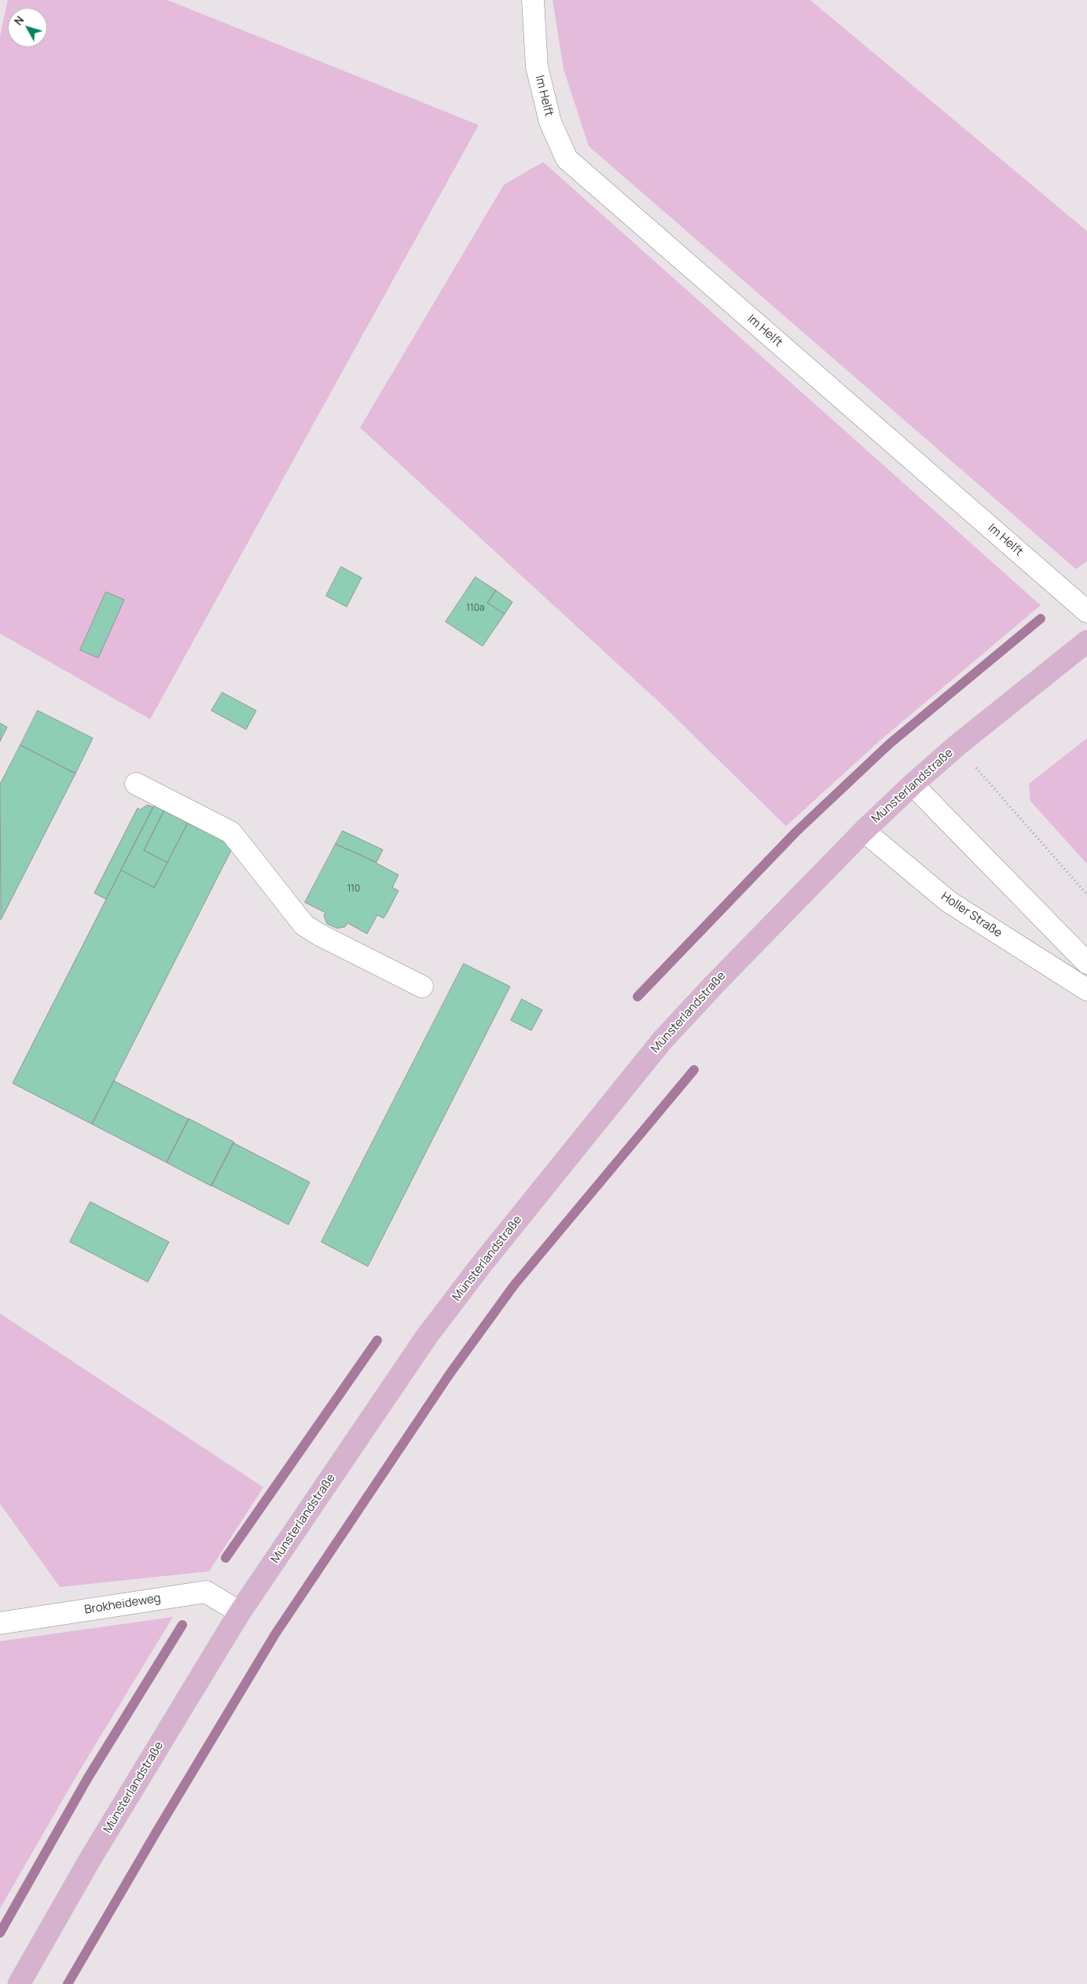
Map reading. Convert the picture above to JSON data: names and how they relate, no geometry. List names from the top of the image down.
{
  "streets": {
    "main road": ["Münsterlandstraße"],
    "street": ["Im Helft", "Holler Straße", "Brokheideweg"]
  },
  "crossings": [
    ["Münsterlandstraße", "Holler Straße"],
    ["Münsterlandstraße", "Brokheideweg"]
  ],
  "house_numbers": ["110a", "110"],
  "north": "top left"
}
